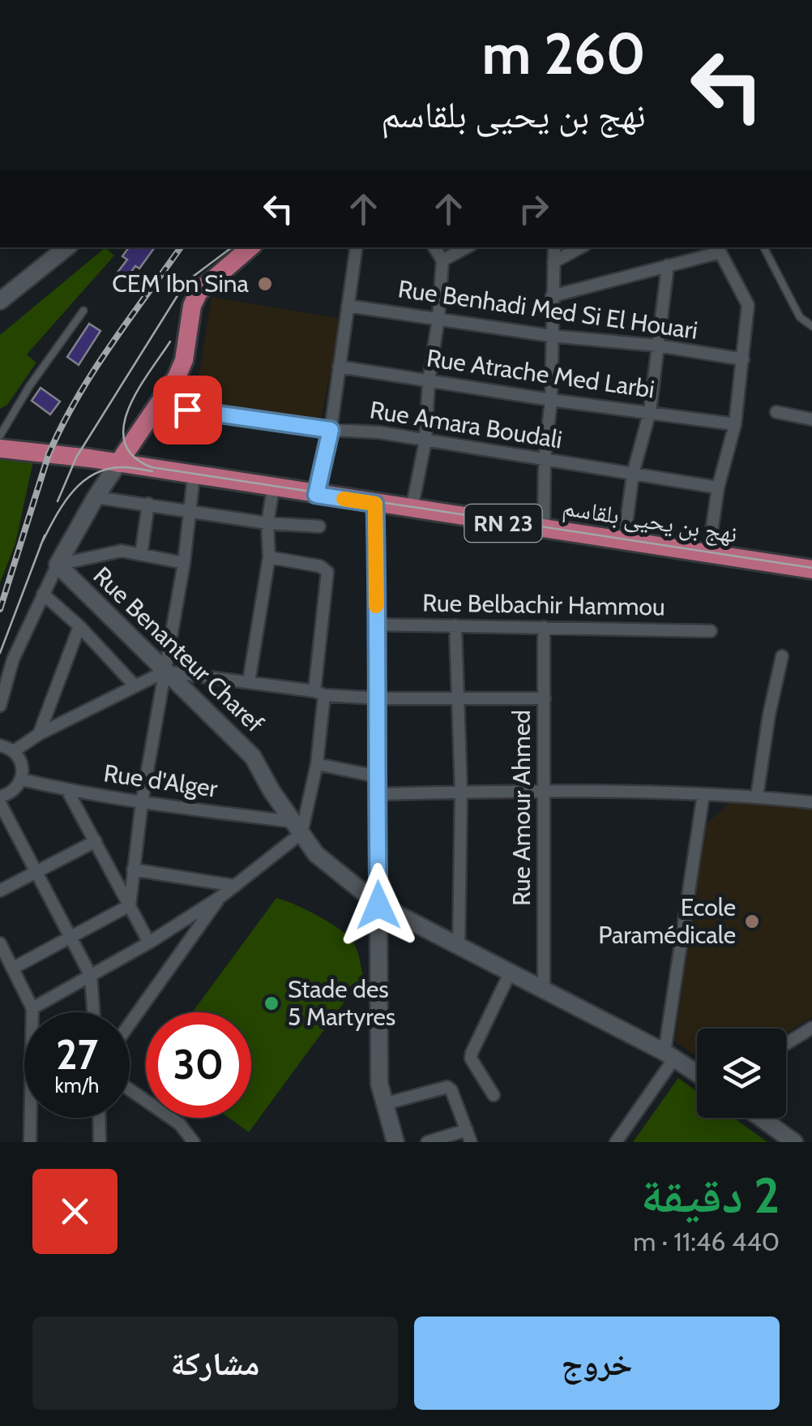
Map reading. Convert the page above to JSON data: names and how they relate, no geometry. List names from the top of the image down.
{
  "streets": {
    "main road": ["نهج بن يحيى بلقاسم", "RN 23", "Rue Benanteur Charef"],
    "street": [
      "Rue Benhadi Med Si El Houari",
      "Rue Atrache Med Larbi",
      "Rue Amara Boudali",
      "Rue Belbachir Hammou",
      "Rue d'Alger",
      "Rue Amour Ahmed"
    ]
  },
  "crossings": [
    ["نهج بن يحيى بلقاسم", "Rue Benanteur Charef"],
    ["Rue Belbachir Hammou", "Rue Amour Ahmed"],
    ["Rue Benanteur Charef", "Rue d'Alger"],
    ["Rue Benanteur Charef", "Rue Amour Ahmed"]
  ],
  "places": ["CEM Ibn Sina", "Ecole Paramédicale", "Stade des 5 Martyres"],
  "page": {
    "turn": ["260 m", "نهج بن يحيى بلقاسم"],
    "speed": "27 km/h",
    "limit": "30",
    "heading": ["2 دقيقة", "440 m · 11:46"],
    "buttons": ["خروج", "مشاركة"]
  }
}
